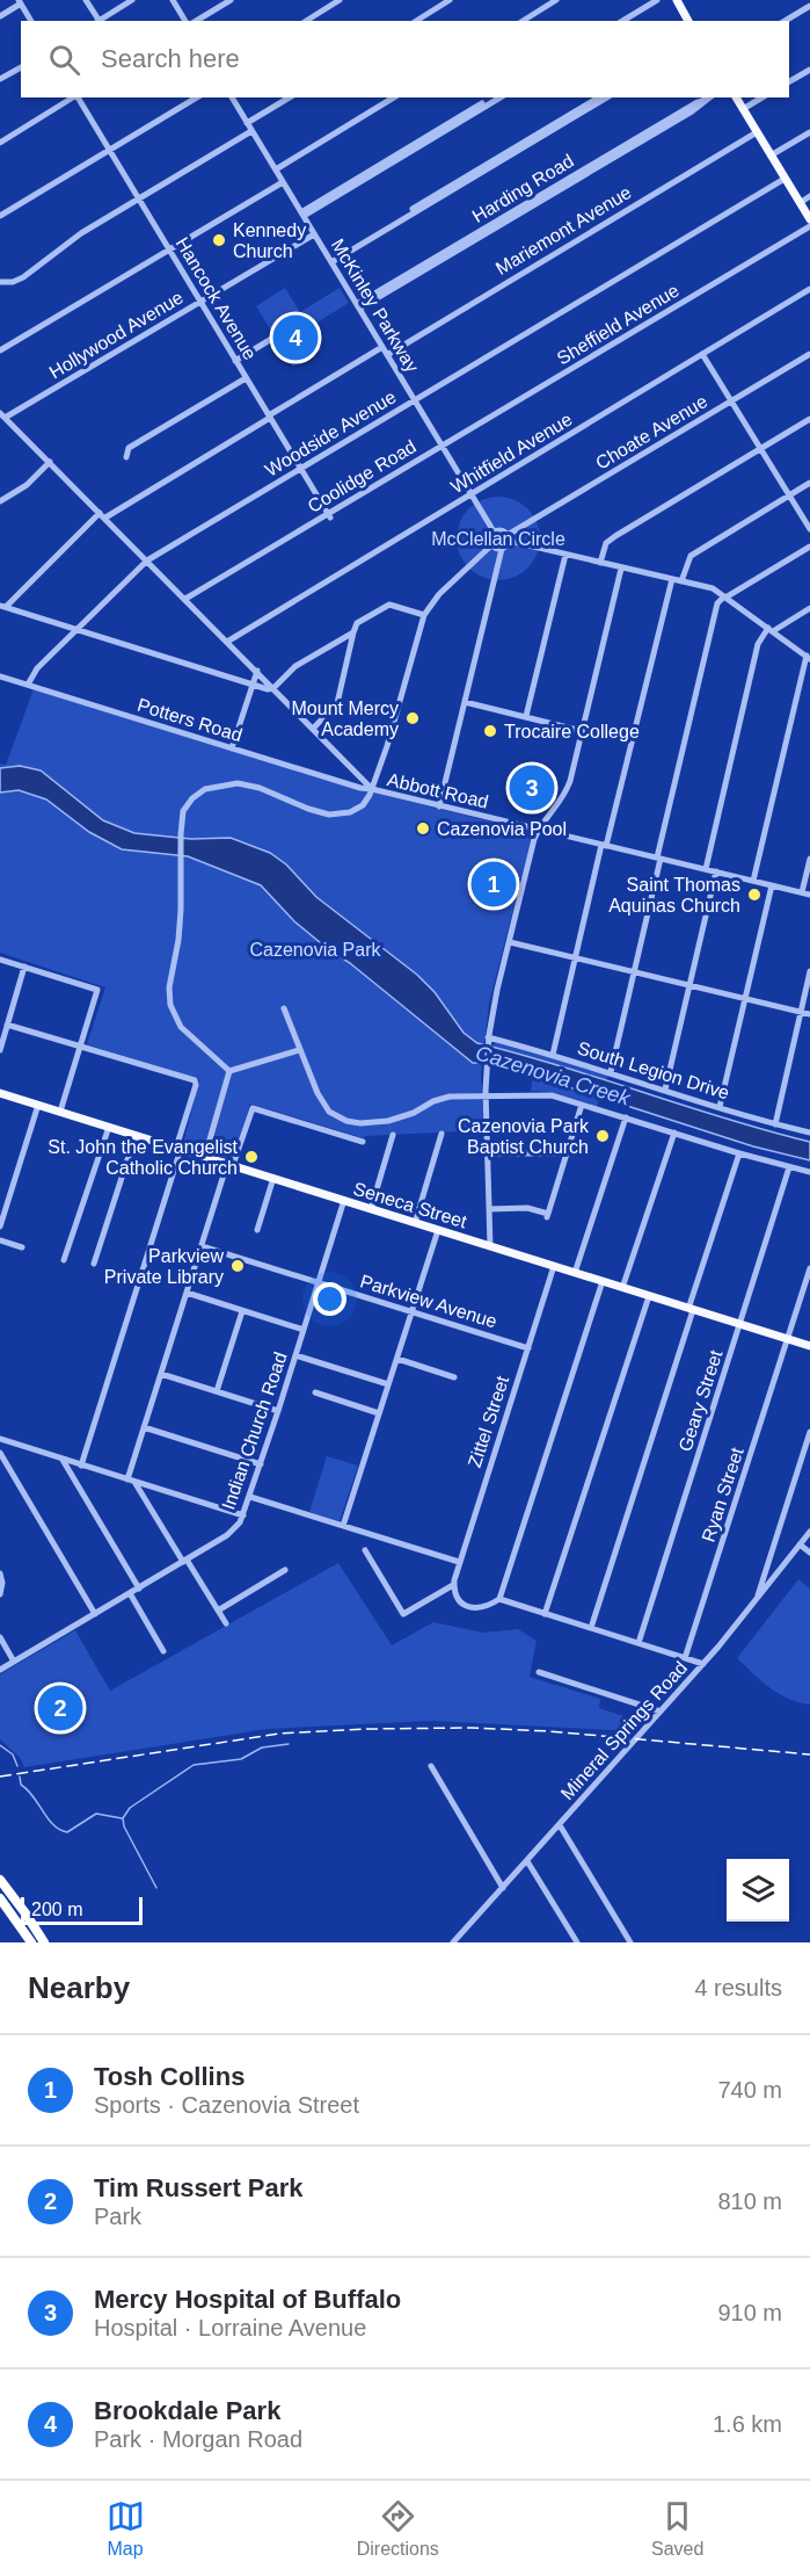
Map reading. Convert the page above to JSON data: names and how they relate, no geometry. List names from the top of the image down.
{
  "streets": {
    "main road": ["Seneca Street"],
    "street": [
      "Harding Road",
      "Mariemont Avenue",
      "Hancock Avenue",
      "McKinley Parkway",
      "Sheffield Avenue",
      "Hollywood Avenue",
      "Choate Avenue",
      "Woodside Avenue",
      "Whitfield Avenue",
      "Coolidge Road",
      "Potters Road",
      "Abbott Road",
      "South Legion Drive",
      "Parkview Avenue",
      "Geary Street",
      "Zittel Street",
      "Indian Church Road",
      "Ryan Street",
      "Mineral Springs Road"
    ]
  },
  "crossings": [
    ["Harding Road", "McKinley Parkway"],
    ["Mariemont Avenue", "McKinley Parkway"],
    ["Hancock Avenue", "Hollywood Avenue"],
    ["Hancock Avenue", "Woodside Avenue"],
    ["Hancock Avenue", "Coolidge Road"],
    ["McKinley Parkway", "Sheffield Avenue"],
    ["McKinley Parkway", "Hollywood Avenue"],
    ["McKinley Parkway", "Choate Avenue"],
    ["McKinley Parkway", "Woodside Avenue"],
    ["McKinley Parkway", "Whitfield Avenue"],
    ["McKinley Parkway", "Coolidge Road"],
    ["Sheffield Avenue", "Coolidge Road"],
    ["Hollywood Avenue", "Abbott Road"],
    ["Woodside Avenue", "Potters Road"],
    ["Woodside Avenue", "Abbott Road"],
    ["Whitfield Avenue", "Abbott Road"],
    ["Coolidge Road", "Abbott Road"],
    ["Potters Road", "Abbott Road"],
    ["Seneca Street", "Geary Street"],
    ["Seneca Street", "Zittel Street"],
    ["Seneca Street", "Indian Church Road"],
    ["Seneca Street", "Ryan Street"],
    ["Parkview Avenue", "Zittel Street"],
    ["Parkview Avenue", "Indian Church Road"]
  ],
  "water": ["Cazenovia Creek"],
  "parks": ["McClellan Circle", "Cazenovia Park"],
  "places": [
    "Kennedy Church",
    "Mount Mercy Academy",
    "Trocaire College",
    "Cazenovia Pool",
    "Saint Thomas Aquinas Church",
    "Cazenovia Park Baptist Church",
    "St. John the Evangelist Catholic Church",
    "Parkview Private Library"
  ],
  "scale_bar": "200 m",
  "page": {
    "search": "Search here",
    "pins": [
      "4",
      "3",
      "1",
      "2"
    ],
    "scale": "200 m",
    "heading": ["Nearby", "4 results"],
    "list": [
      {
        "mark": "1",
        "name": "Tosh Collins",
        "note": "Sports · Cazenovia Street",
        "value": "740 m"
      },
      {
        "mark": "2",
        "name": "Tim Russert Park",
        "note": "Park",
        "value": "810 m"
      },
      {
        "mark": "3",
        "name": "Mercy Hospital of Buffalo",
        "note": "Hospital · Lorraine Avenue",
        "value": "910 m"
      },
      {
        "mark": "4",
        "name": "Brookdale Park",
        "note": "Park · Morgan Road",
        "value": "1.6 km"
      }
    ],
    "nav": ["Map", "Directions", "Saved"]
  }
}
